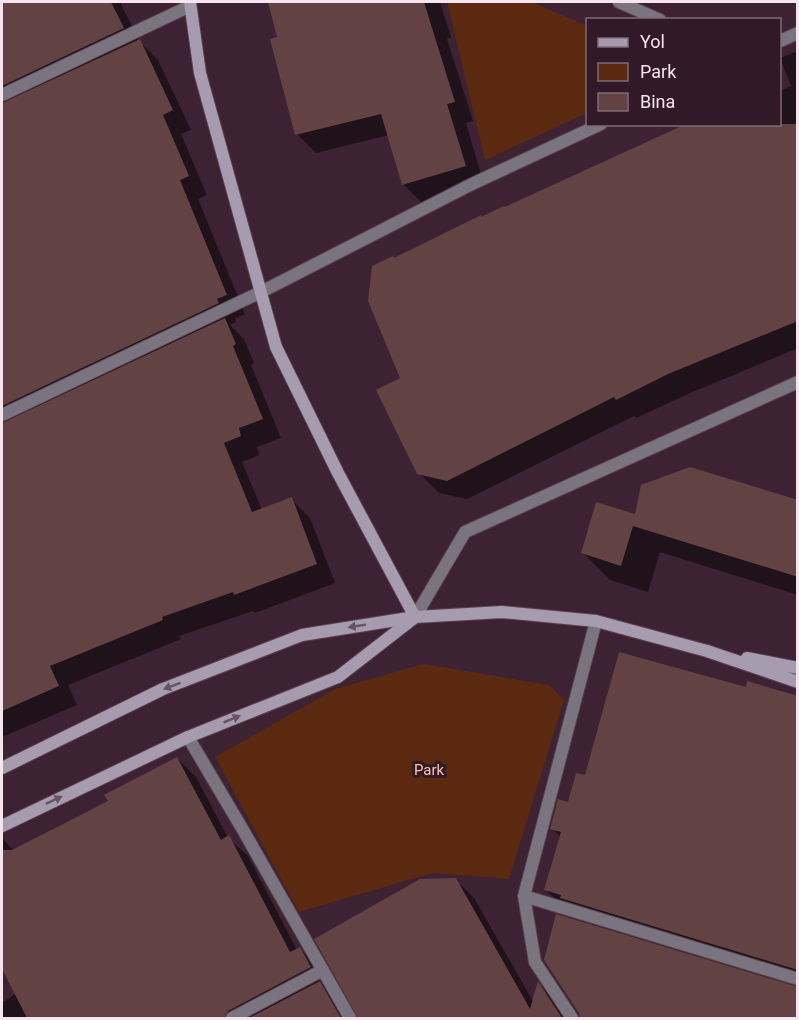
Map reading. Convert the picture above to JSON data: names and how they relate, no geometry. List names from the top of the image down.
{
  "parks": ["Park"],
  "legend": ["Yol", "Park", "Bina"]
}
